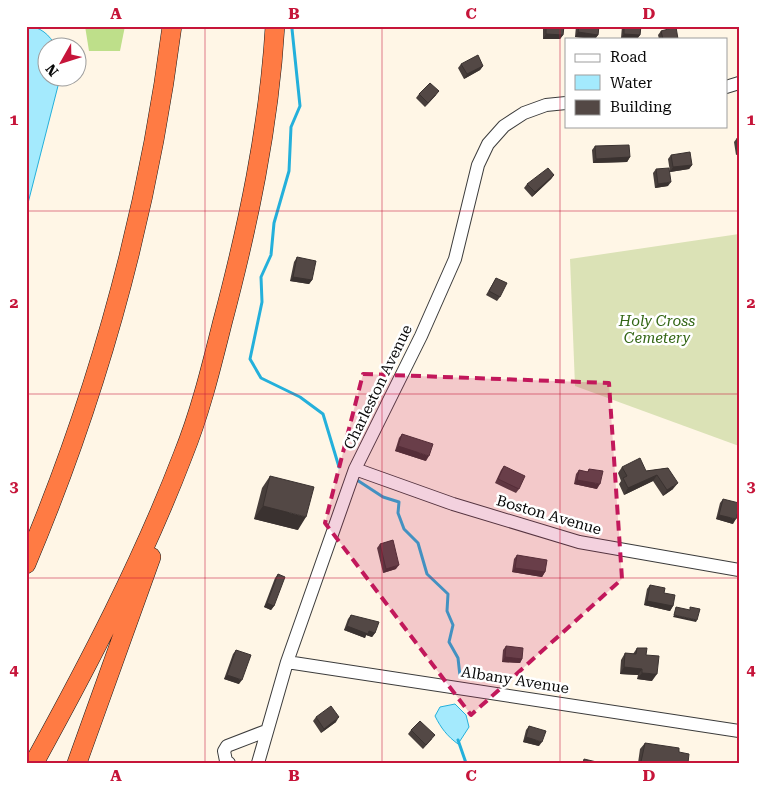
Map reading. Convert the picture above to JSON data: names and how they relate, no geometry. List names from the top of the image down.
{
  "streets": {
    "street": ["Charleston Avenue", "Boston Avenue", "Albany Avenue"]
  },
  "crossings": [
    ["Charleston Avenue", "Boston Avenue"],
    ["Charleston Avenue", "Albany Avenue"]
  ],
  "parks": ["Holy Cross Cemetery"],
  "legend": ["Road", "Water", "Building"],
  "north": "bottom left",
  "grid": {
    "columns": [
      "A",
      "B",
      "C",
      "D"
    ],
    "rows": [
      "1",
      "2",
      "3",
      "4"
    ]
  }
}
